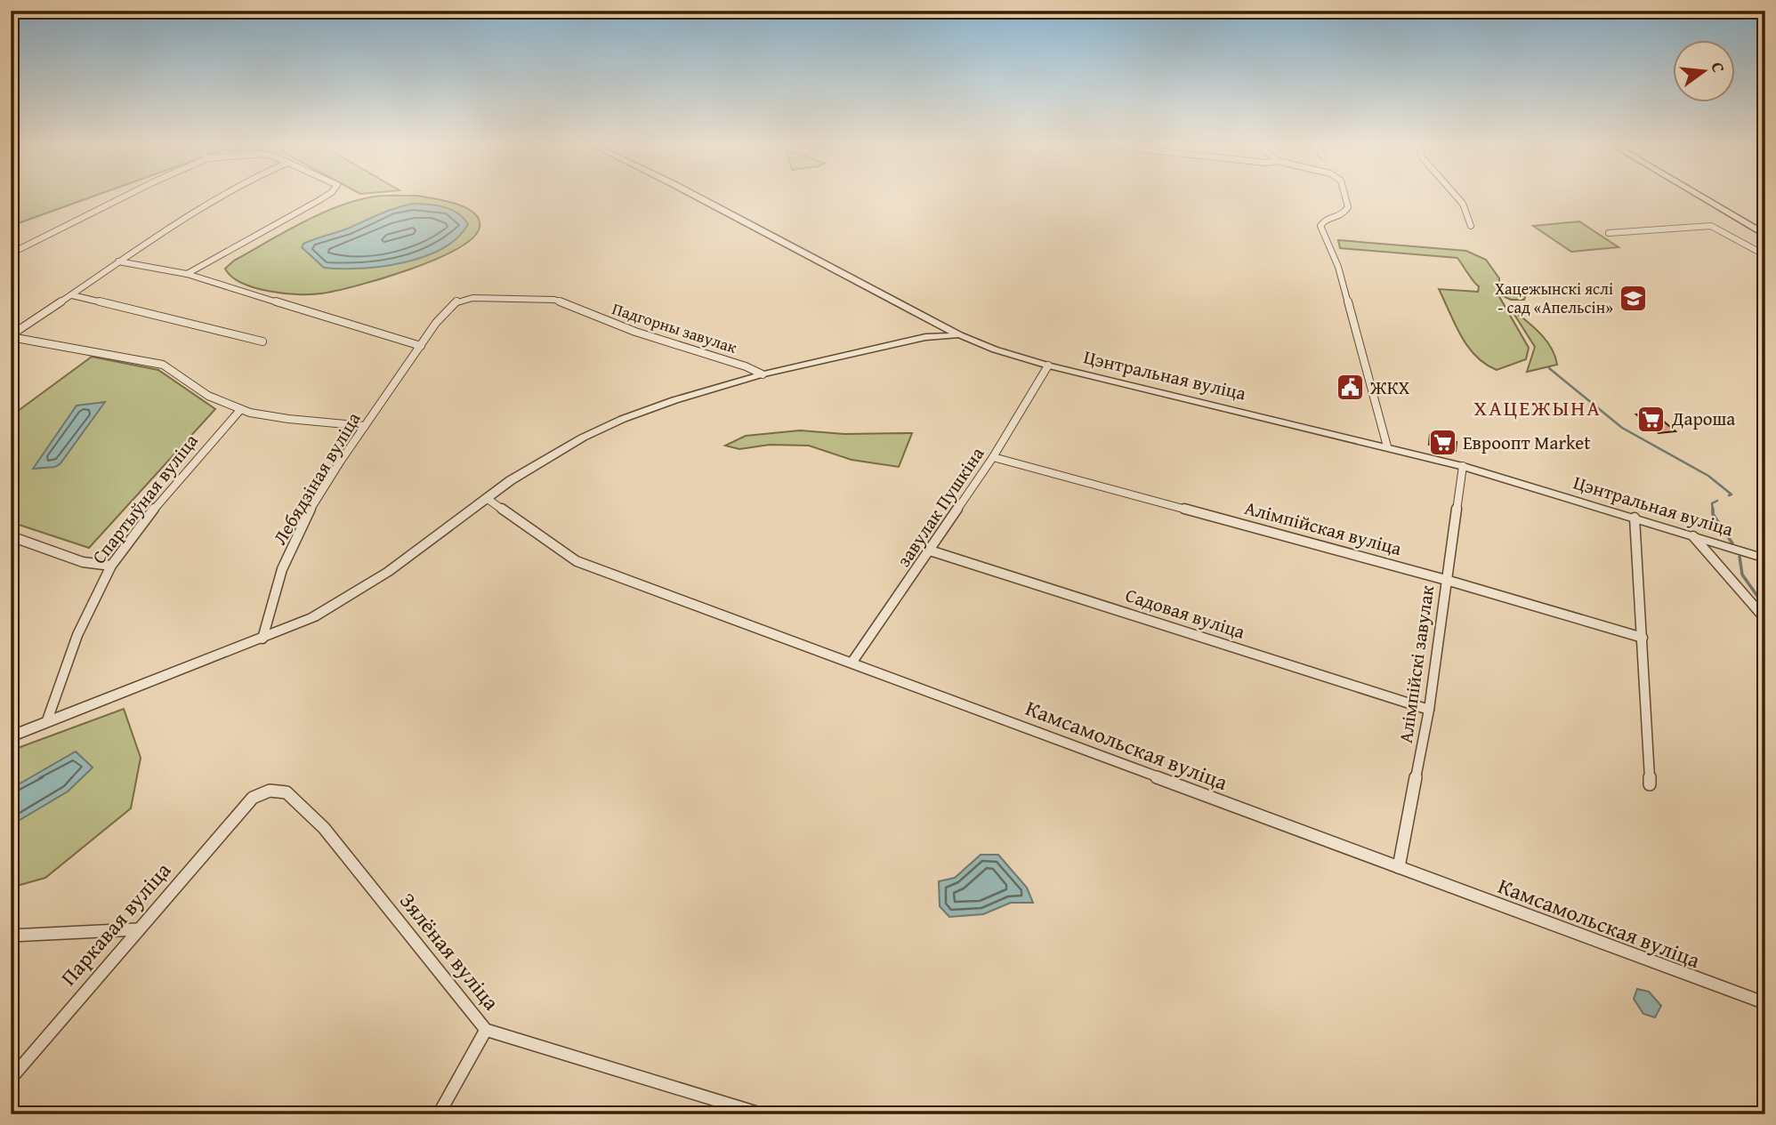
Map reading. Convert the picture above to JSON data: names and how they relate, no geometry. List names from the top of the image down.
{
  "streets": {
    "street": [
      "Падгорны завулак",
      "Цэнтральная вуліца",
      "Лебядзіная вуліца",
      "Спартыўная вуліца",
      "завулак Пушкіна",
      "Алімпійская вуліца",
      "Садовая вуліца",
      "Алімпійскі завулак",
      "Камсамольская вуліца",
      "Паркавая вуліца",
      "Зялёная вуліца"
    ]
  },
  "crossings": [
    ["Падгорны завулак", "Лебядзіная вуліца"],
    ["Цэнтральная вуліца", "завулак Пушкіна"],
    ["Цэнтральная вуліца", "Алімпійскі завулак"],
    ["завулак Пушкіна", "Алімпійская вуліца"],
    ["завулак Пушкіна", "Садовая вуліца"],
    ["завулак Пушкіна", "Камсамольская вуліца"],
    ["Алімпійская вуліца", "Алімпійскі завулак"],
    ["Садовая вуліца", "Алімпійскі завулак"],
    ["Алімпійскі завулак", "Камсамольская вуліца"],
    ["Паркавая вуліца", "Зялёная вуліца"]
  ],
  "districts": ["ХАЦЕЖЫНА"],
  "places": {
    "school or university": ["Хацежынскі яслі - сад «Апельсін»"],
    "public building": ["ЖКХ"],
    "supermarket": ["Дароша", "Евроопт Market"]
  },
  "north": "right"
}
